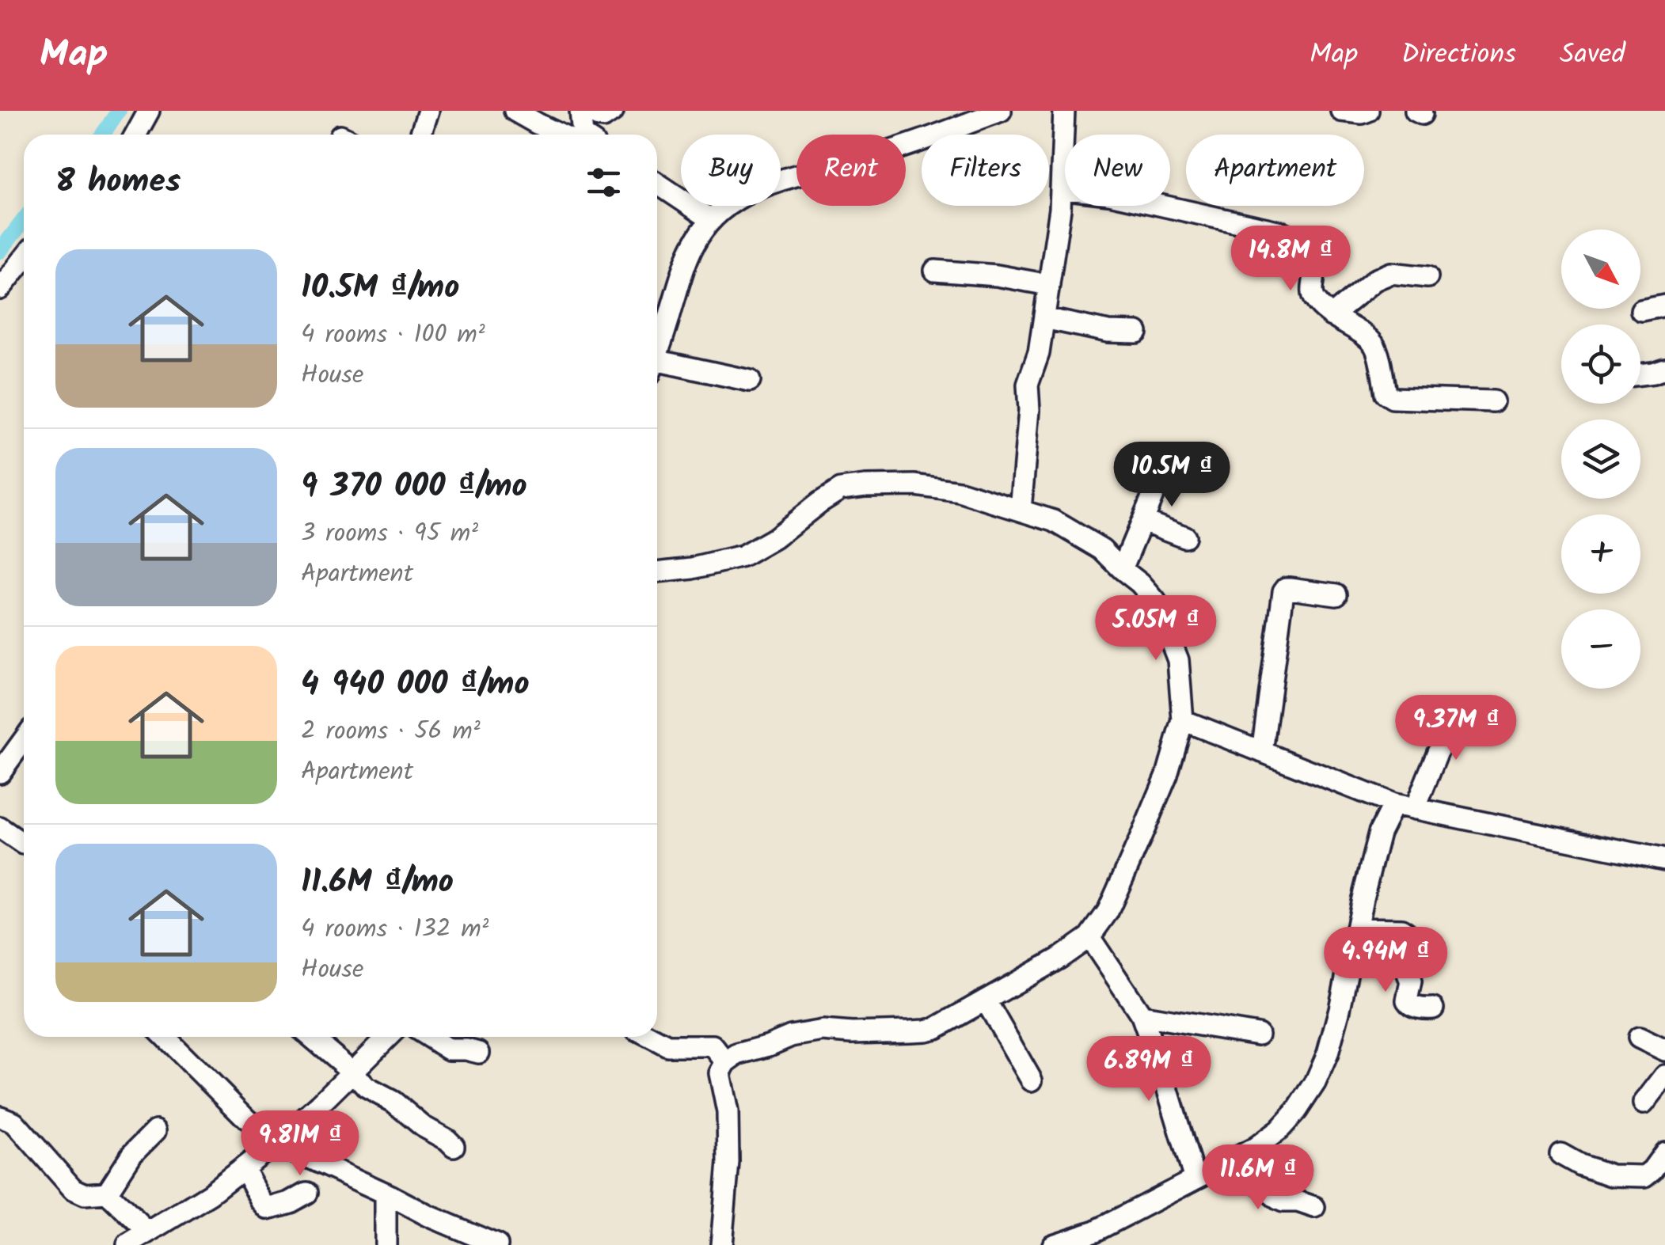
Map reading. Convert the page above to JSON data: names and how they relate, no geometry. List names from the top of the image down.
{
  "north": "bottom right",
  "page": {
    "header": "Map",
    "nav": ["Map", "Directions", "Saved"],
    "chip": [
      "Buy",
      "Rent",
      "Filters",
      "New",
      "Apartment"
    ],
    "heading": "8 homes",
    "price": [
      "14.8M ₫",
      "10.5M ₫",
      "5.05M ₫",
      "9.37M ₫",
      "4.94M ₫",
      "6.89M ₫",
      "9.81M ₫",
      "11.6M ₫"
    ],
    "map_buttons": ["+", "−"],
    "list": [
      {
        "name": "10.5M ₫/mo",
        "note": "4 rooms · 100 m² · House"
      },
      {
        "name": "9 370 000 ₫/mo",
        "note": "3 rooms · 95 m² · Apartment"
      },
      {
        "name": "4 940 000 ₫/mo",
        "note": "2 rooms · 56 m² · Apartment"
      },
      {
        "name": "11.6M ₫/mo",
        "note": "4 rooms · 132 m² · House"
      }
    ]
  }
}
